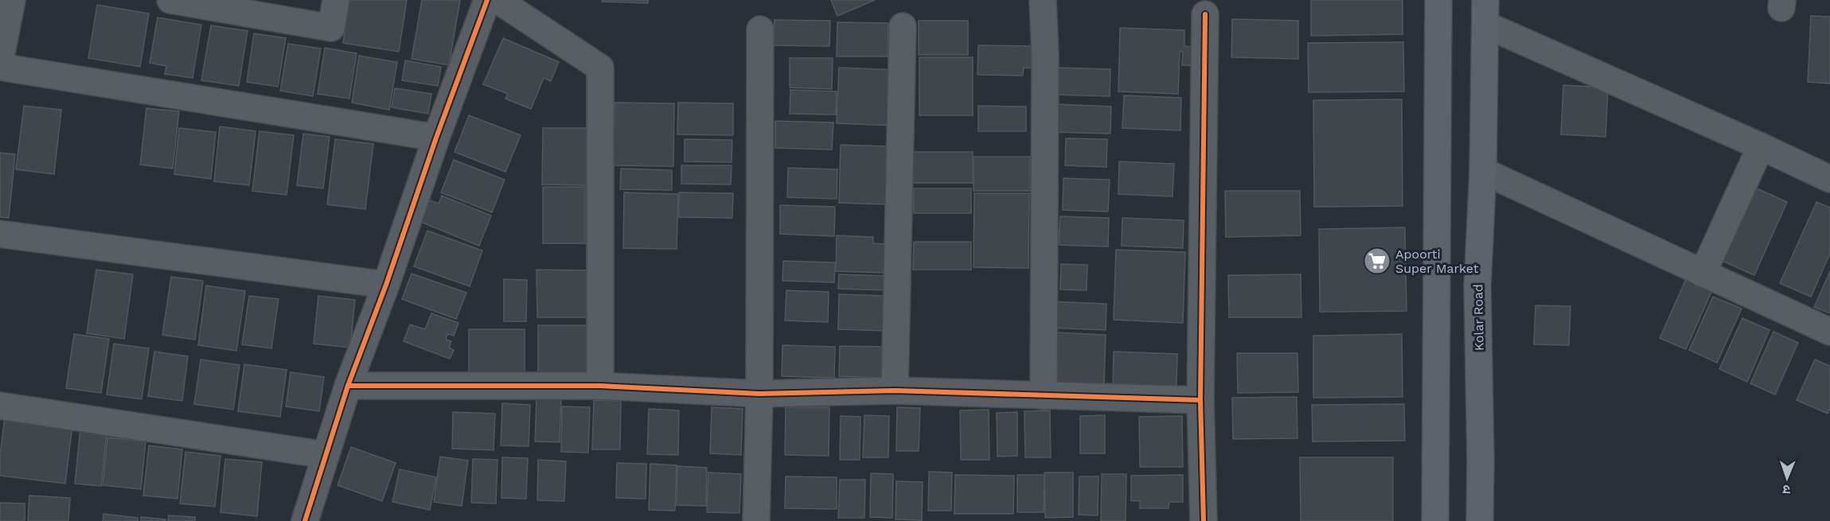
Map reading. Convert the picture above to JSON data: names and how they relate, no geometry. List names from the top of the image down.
{
  "streets": {
    "main road": ["Kolar Road"]
  },
  "places": {
    "supermarket": ["Apoorti Super Market"]
  },
  "north": "bottom"
}
